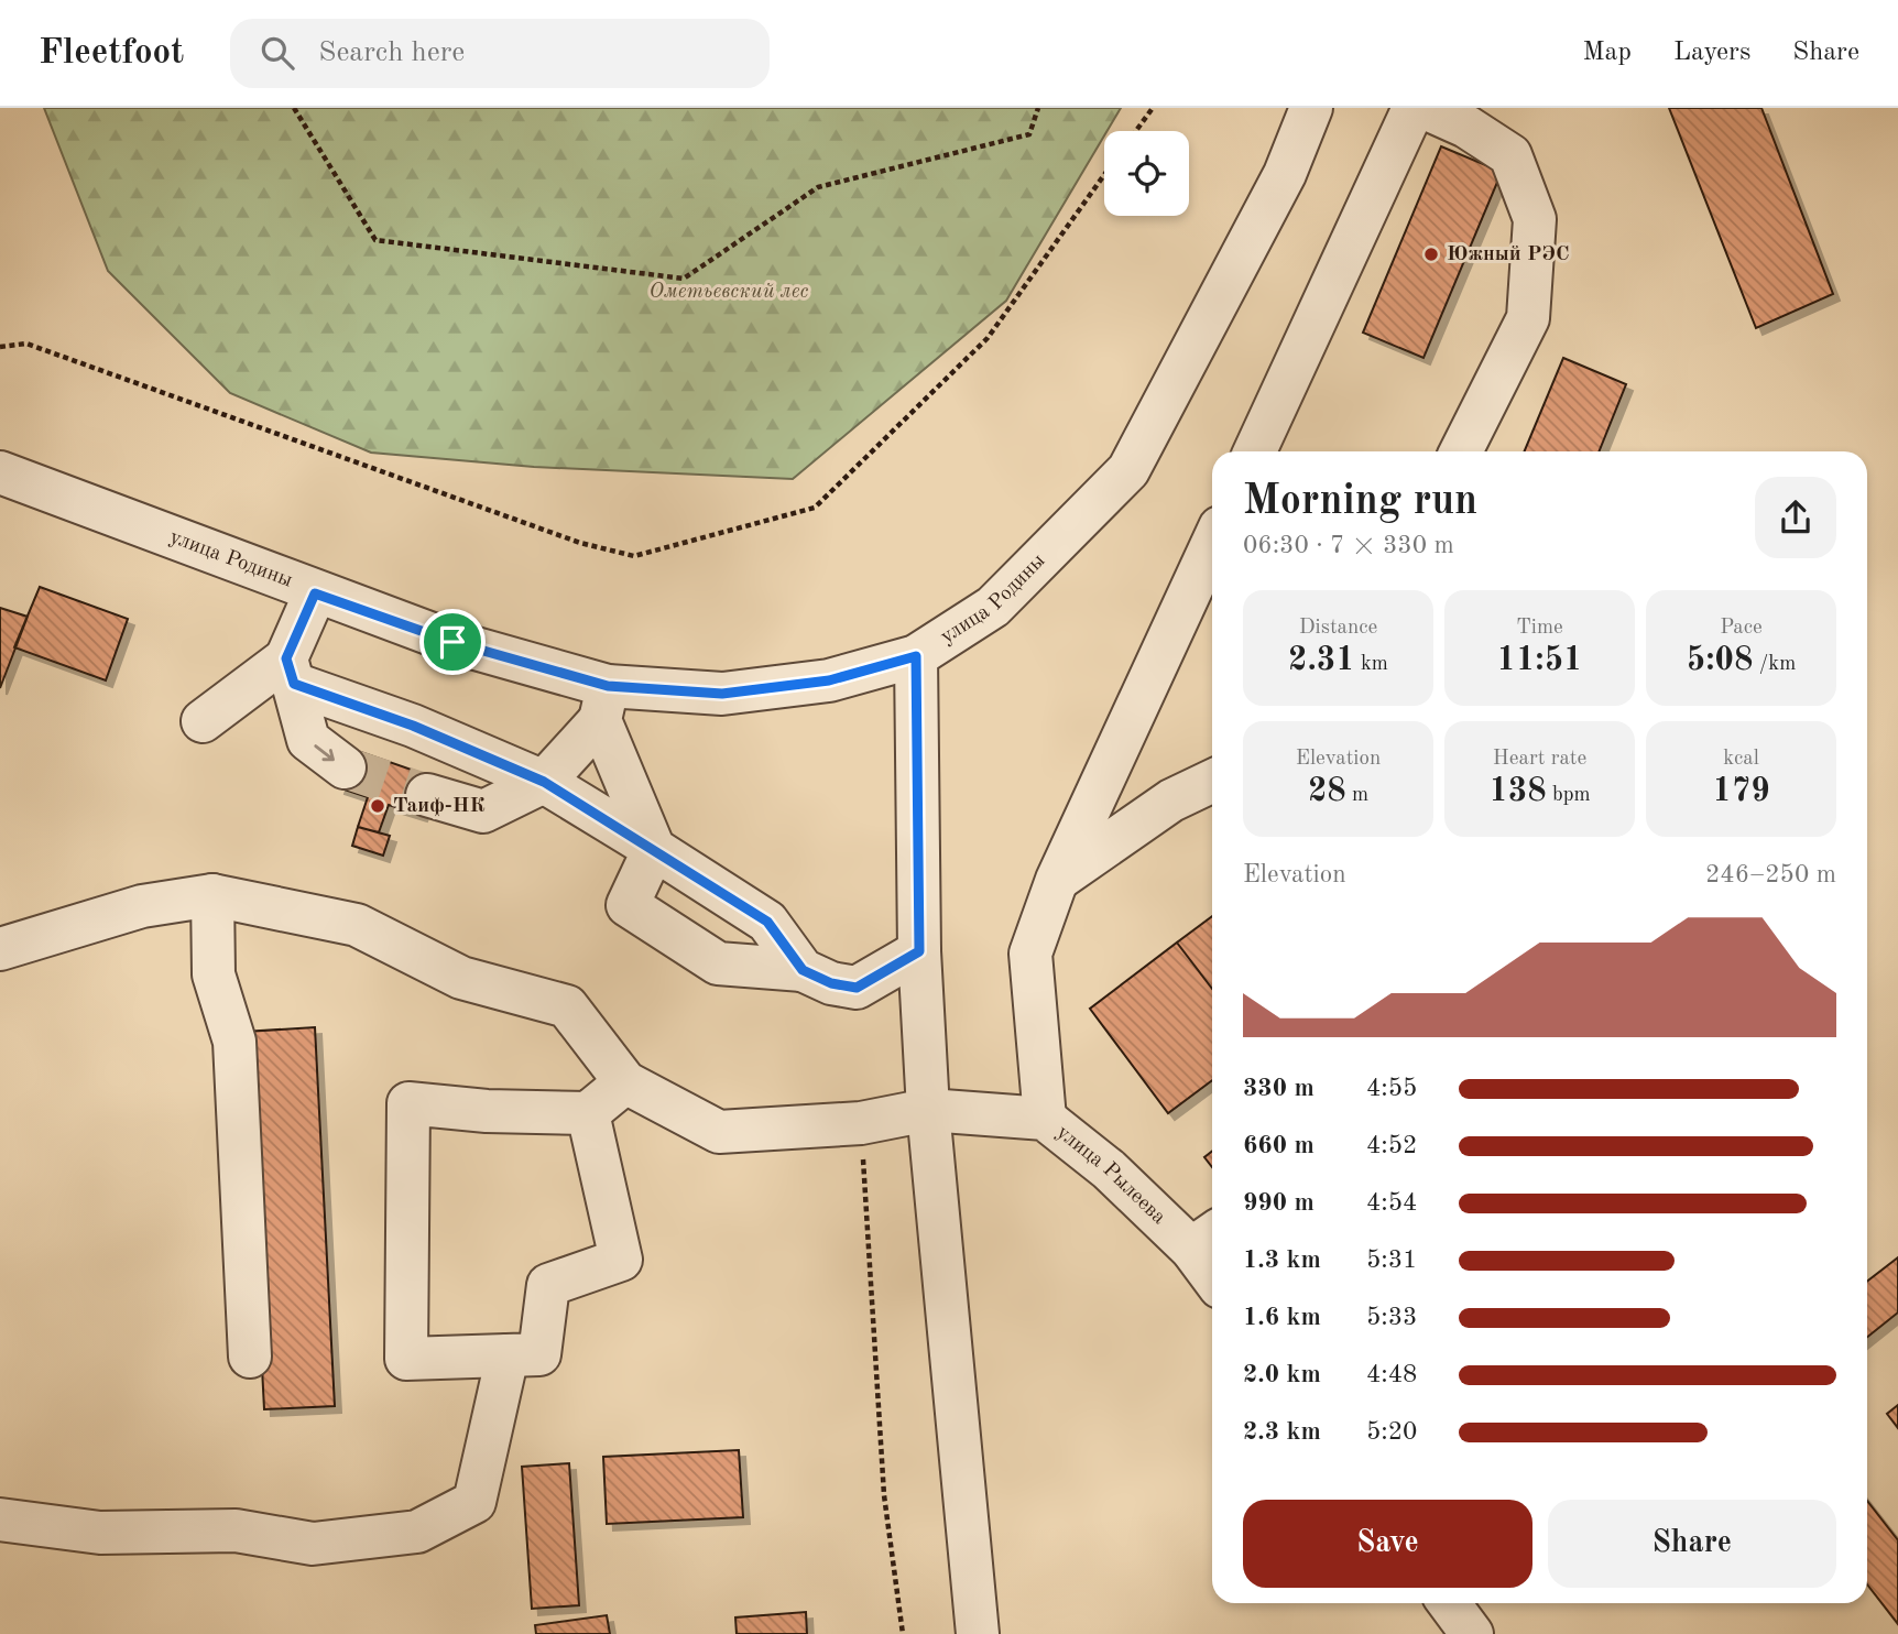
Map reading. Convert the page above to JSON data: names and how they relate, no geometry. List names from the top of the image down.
{
  "streets": {
    "street": ["улица Родины", "улица Рылеева"]
  },
  "parks": ["Ометьевский лес"],
  "places": ["Южный РЭС", "Таиф-НК"],
  "page": {
    "header": "Fleetfoot",
    "search": "Search here",
    "nav": ["Map", "Layers", "Share"],
    "heading": ["Morning run", "06:30 · 7 × 330 m"],
    "stats": [
      ["Distance", "2.31 km"],
      ["Time", "11:51"],
      ["Pace", "5:08 /km"],
      ["Elevation", "28 m"],
      ["Heart rate", "138 bpm"],
      ["kcal", "179"]
    ],
    "chart": ["Elevation", "246–250 m"],
    "list": [
      {
        "name": "330 m",
        "note": "4:55"
      },
      {
        "name": "660 m",
        "note": "4:52"
      },
      {
        "name": "990 m",
        "note": "4:54"
      },
      {
        "name": "1.3 km",
        "note": "5:31"
      },
      {
        "name": "1.6 km",
        "note": "5:33"
      },
      {
        "name": "2.0 km",
        "note": "4:48"
      },
      {
        "name": "2.3 km",
        "note": "5:20"
      }
    ],
    "buttons": ["Save", "Share"]
  }
}
